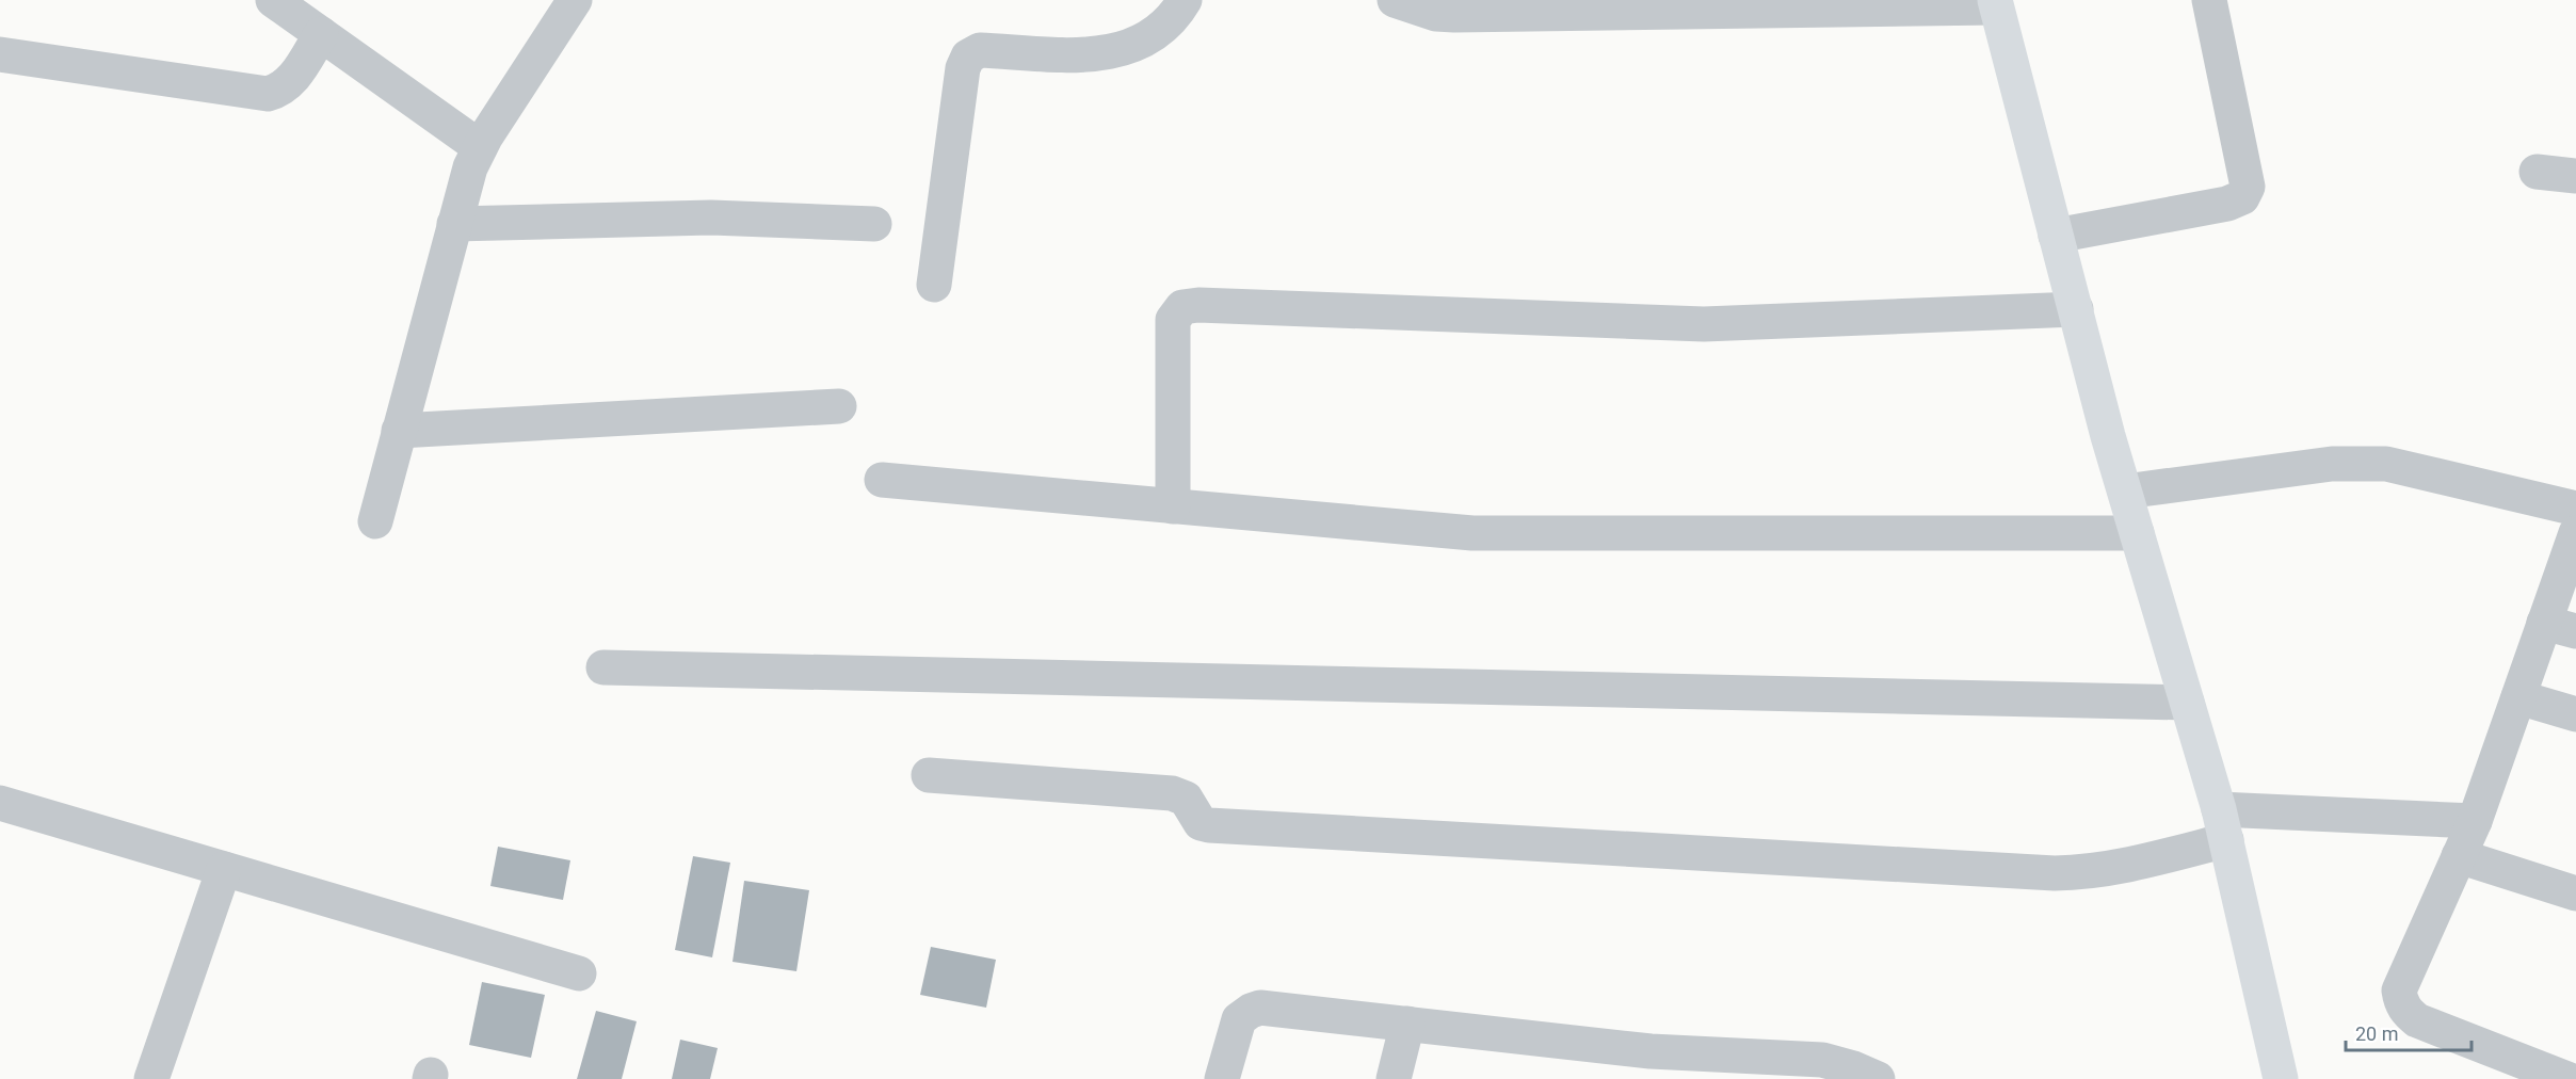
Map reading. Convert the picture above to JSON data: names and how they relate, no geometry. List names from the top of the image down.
{
  "scale_bar": "20 m"
}
